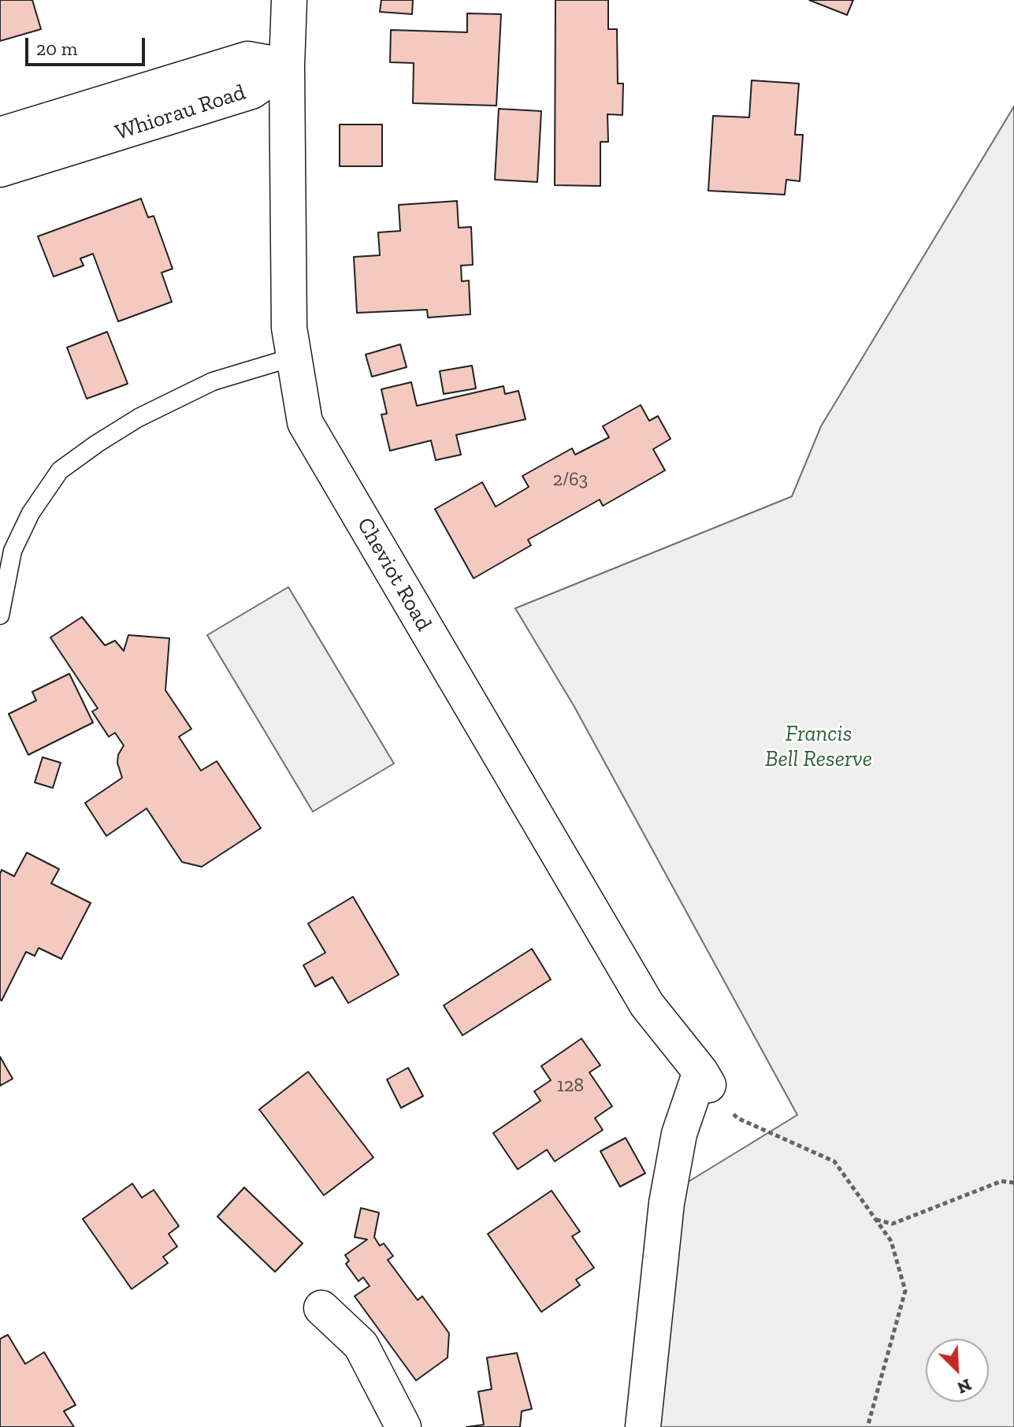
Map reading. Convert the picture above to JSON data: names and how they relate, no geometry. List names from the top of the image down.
{
  "streets": {
    "street": ["Whiorau Road", "Cheviot Road"]
  },
  "crossings": [
    ["Whiorau Road", "Cheviot Road"]
  ],
  "parks": ["Francis Bell Reserve"],
  "house_numbers": ["2/63", "128"],
  "scale_bar": "20 m",
  "north": "bottom right"
}
